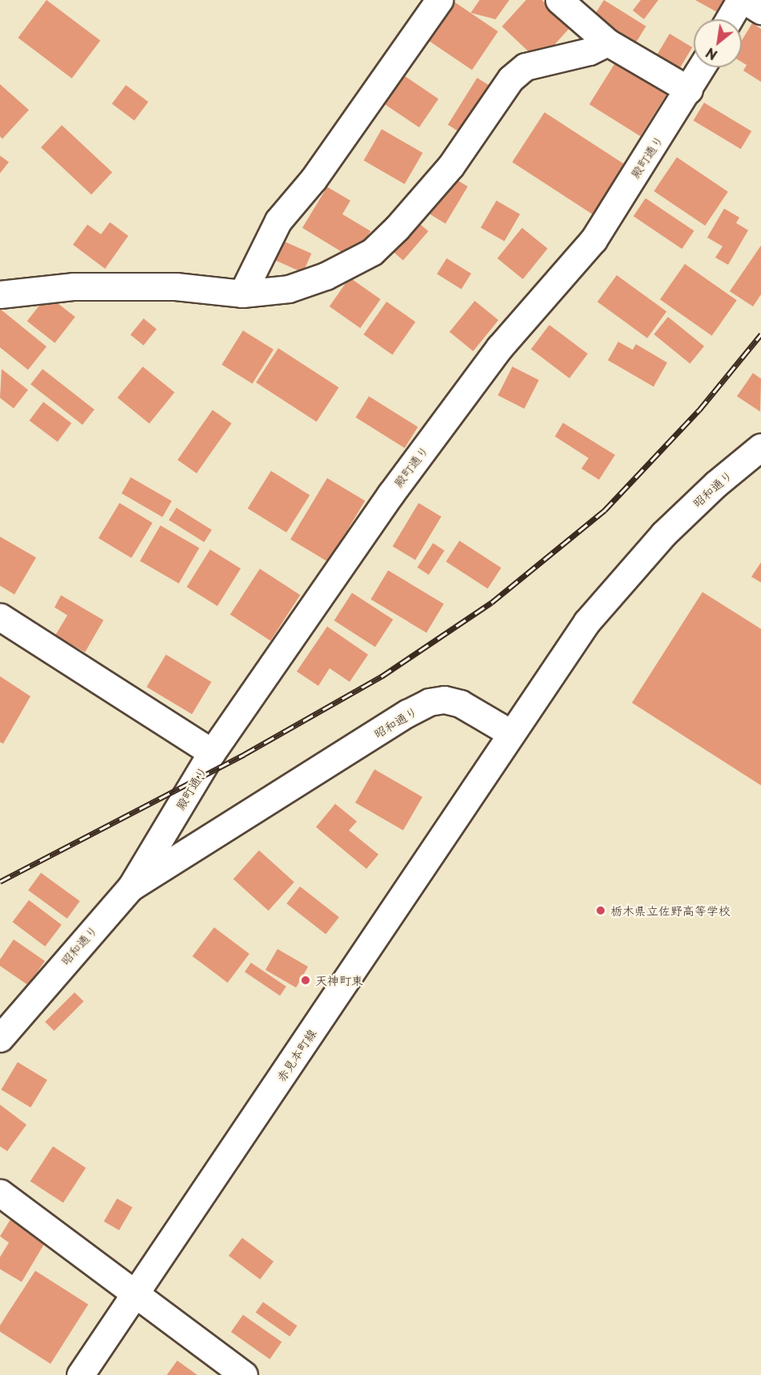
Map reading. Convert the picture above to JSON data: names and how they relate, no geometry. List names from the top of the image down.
{
  "streets": {
    "street": ["殿町通り", "昭和通り", "赤見本町線"]
  },
  "crossings": [
    ["殿町通り", "昭和通り"],
    ["昭和通り", "赤見本町線"]
  ],
  "places": ["栃木県立佐野高等学校", "天神町東"],
  "north": "bottom left"
}
